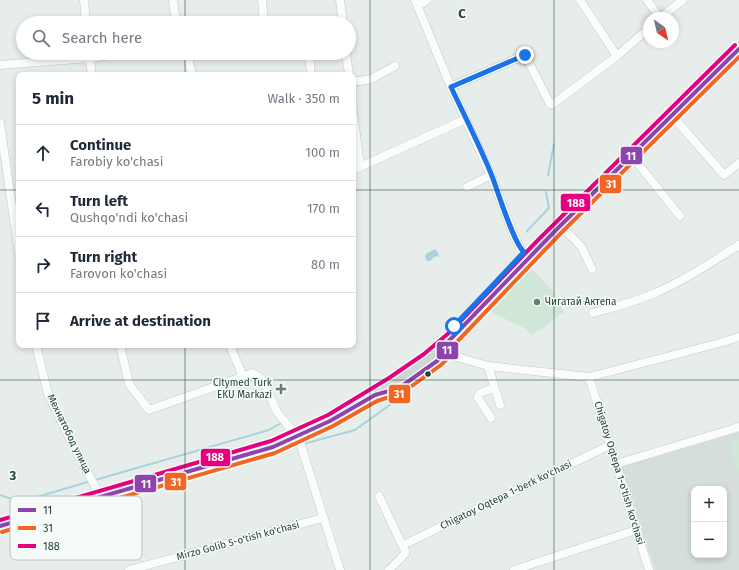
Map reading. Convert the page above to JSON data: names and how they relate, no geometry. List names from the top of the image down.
{
  "streets": {
    "street": [
      "Мехнатобод улица",
      "Chigatoy Oqtepa 1-o'tish ko'chasi",
      "Chigatoy Oqtepa 1-berk ko'chasi",
      "Mirzo Golib 5-o'tish ko'chasi"
    ]
  },
  "crossings": [
    ["Chigatoy Oqtepa 1-o'tish ko'chasi", "Chigatoy Oqtepa 1-berk ko'chasi"]
  ],
  "places": {
    "other": ["Чигатай Актепа"],
    "health": ["Citymed Turk EKU Markazi"]
  },
  "lines": ["transit line 188", "transit line 11", "transit line 31"],
  "legend": ["11", "31", "188"],
  "north": "bottom right",
  "page": {
    "search": "Search here",
    "heading": ["5 min", "Walk · 350 m"],
    "list": [
      ["Continue", "Farobiy ko'chasi", "100 m"],
      ["Turn left", "Qushqo'ndi ko'chasi", "170 m"],
      ["Turn right", "Farovon ko'chasi", "80 m"],
      "Arrive at destination"
    ],
    "map_buttons": ["+", "−"]
  },
  "grid": {
    "columns": ["C"],
    "rows": ["3"]
  }
}
